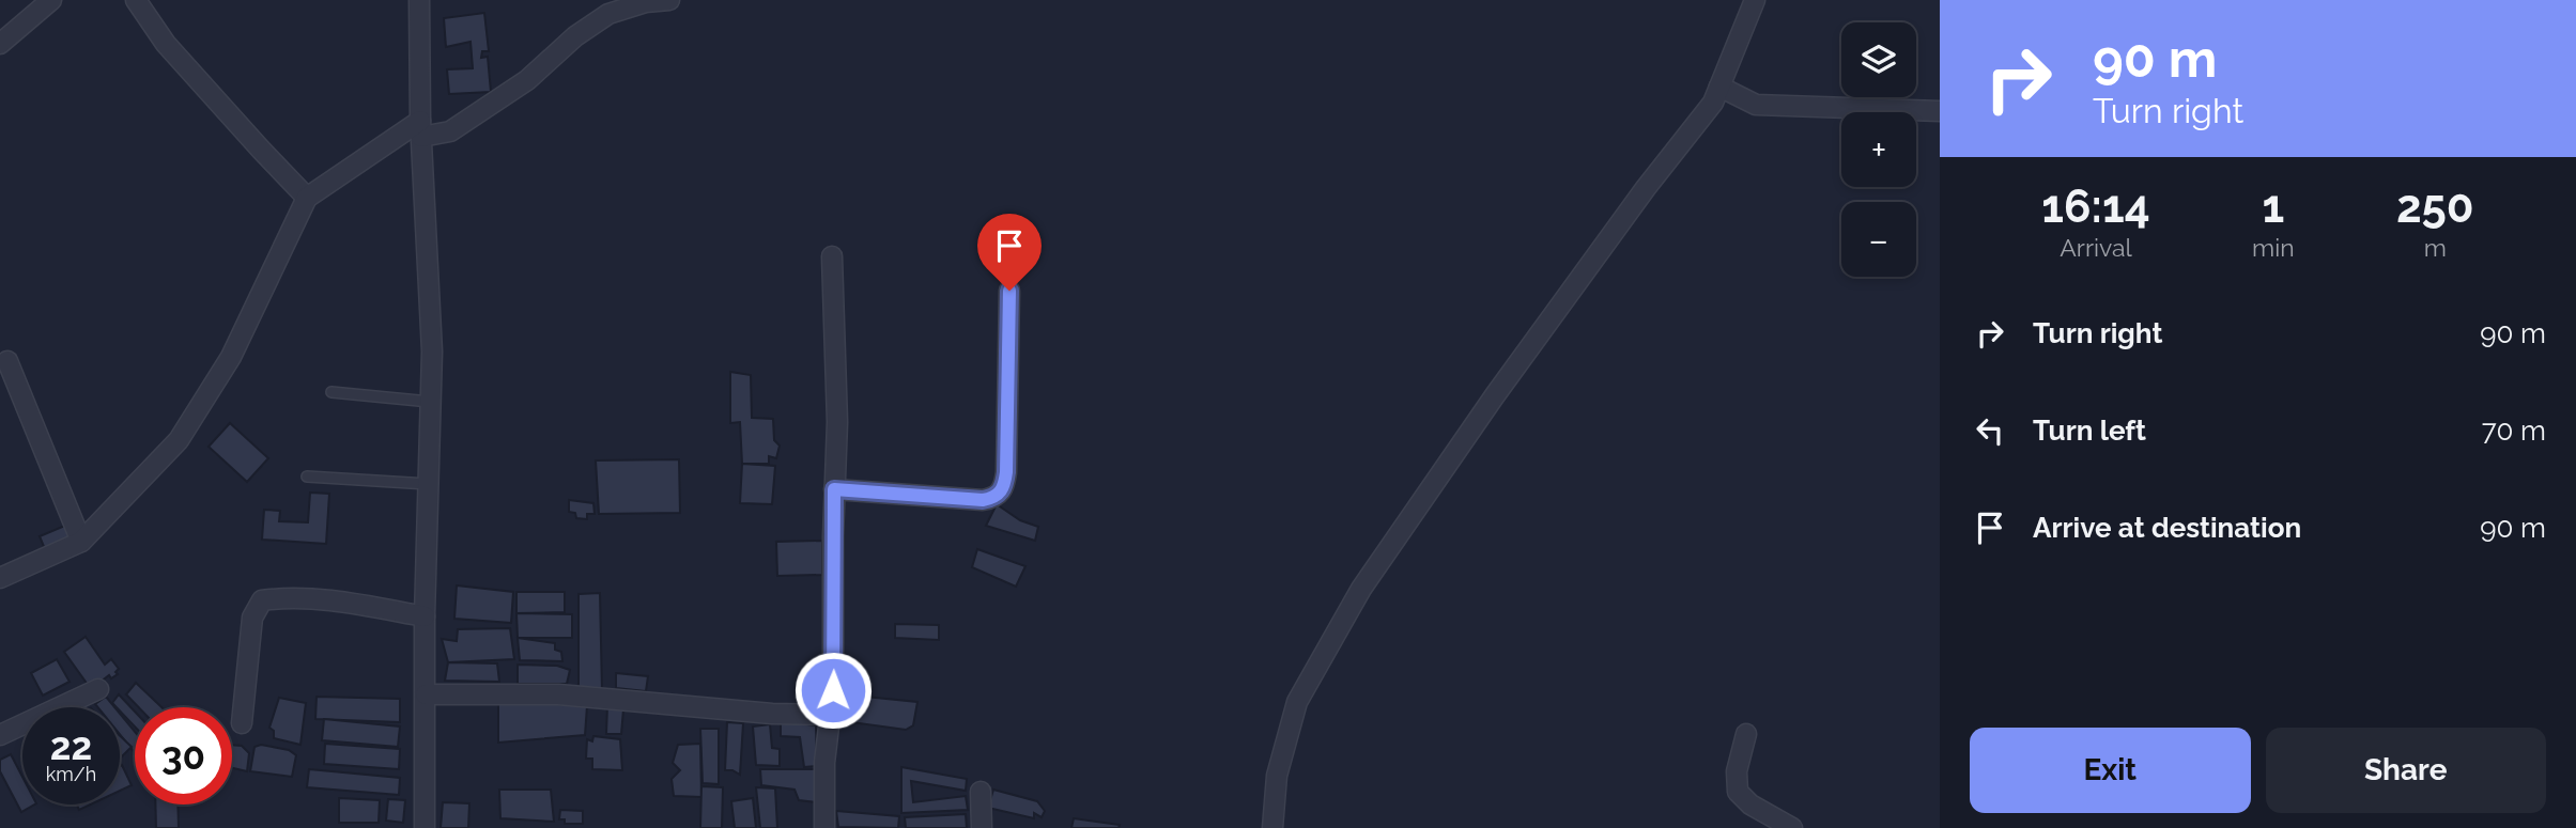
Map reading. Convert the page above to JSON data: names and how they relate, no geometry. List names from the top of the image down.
{
  "page": {
    "turn": ["90 m", "Turn right"],
    "map_buttons": ["+", "−"],
    "eta": [
      "16:14",
      "Arrival",
      "1",
      "min",
      "250",
      "m"
    ],
    "list": [
      {
        "name": "Turn right",
        "value": "90 m"
      },
      {
        "name": "Turn left",
        "value": "70 m"
      },
      {
        "name": "Arrive at destination",
        "value": "90 m"
      }
    ],
    "speed": "22 km/h",
    "limit": "30",
    "buttons": ["Exit", "Share"]
  }
}
